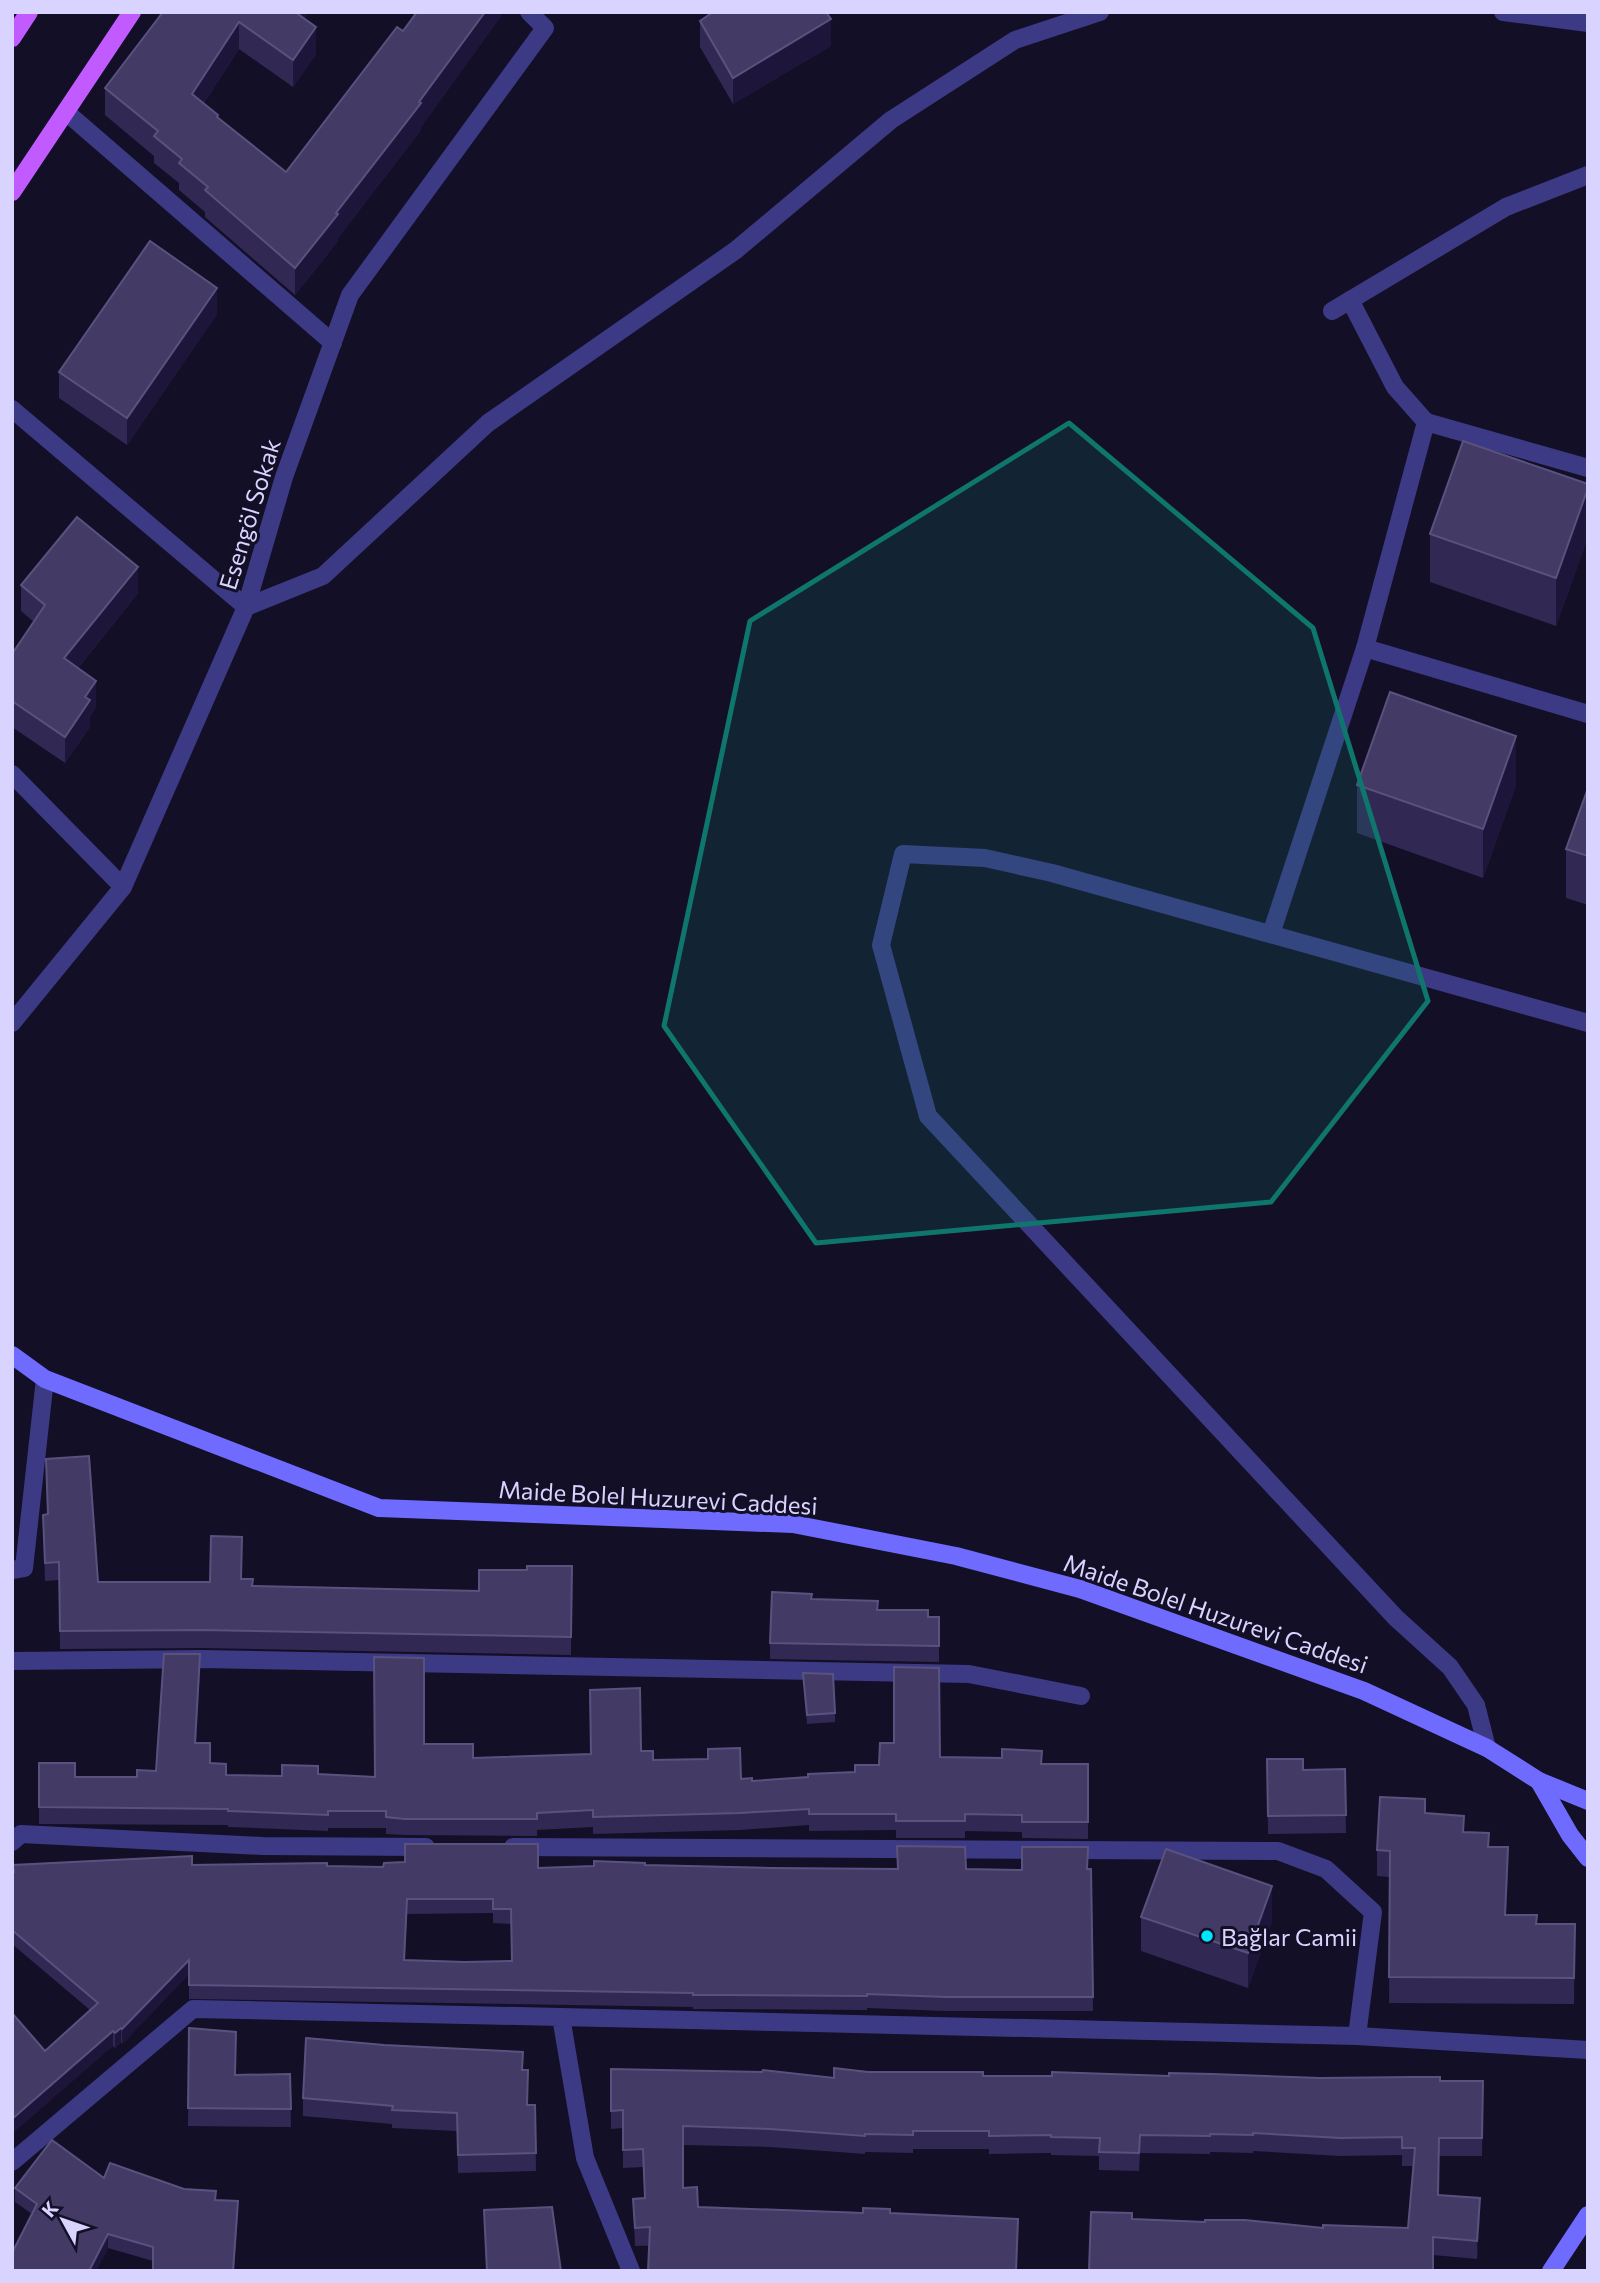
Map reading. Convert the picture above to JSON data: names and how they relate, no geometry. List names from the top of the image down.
{
  "streets": {
    "main road": ["Maide Bolel Huzurevi Caddesi"],
    "street": ["Esengöl Sokak"]
  },
  "places": ["Bağlar Camii"],
  "north": "top left"
}
